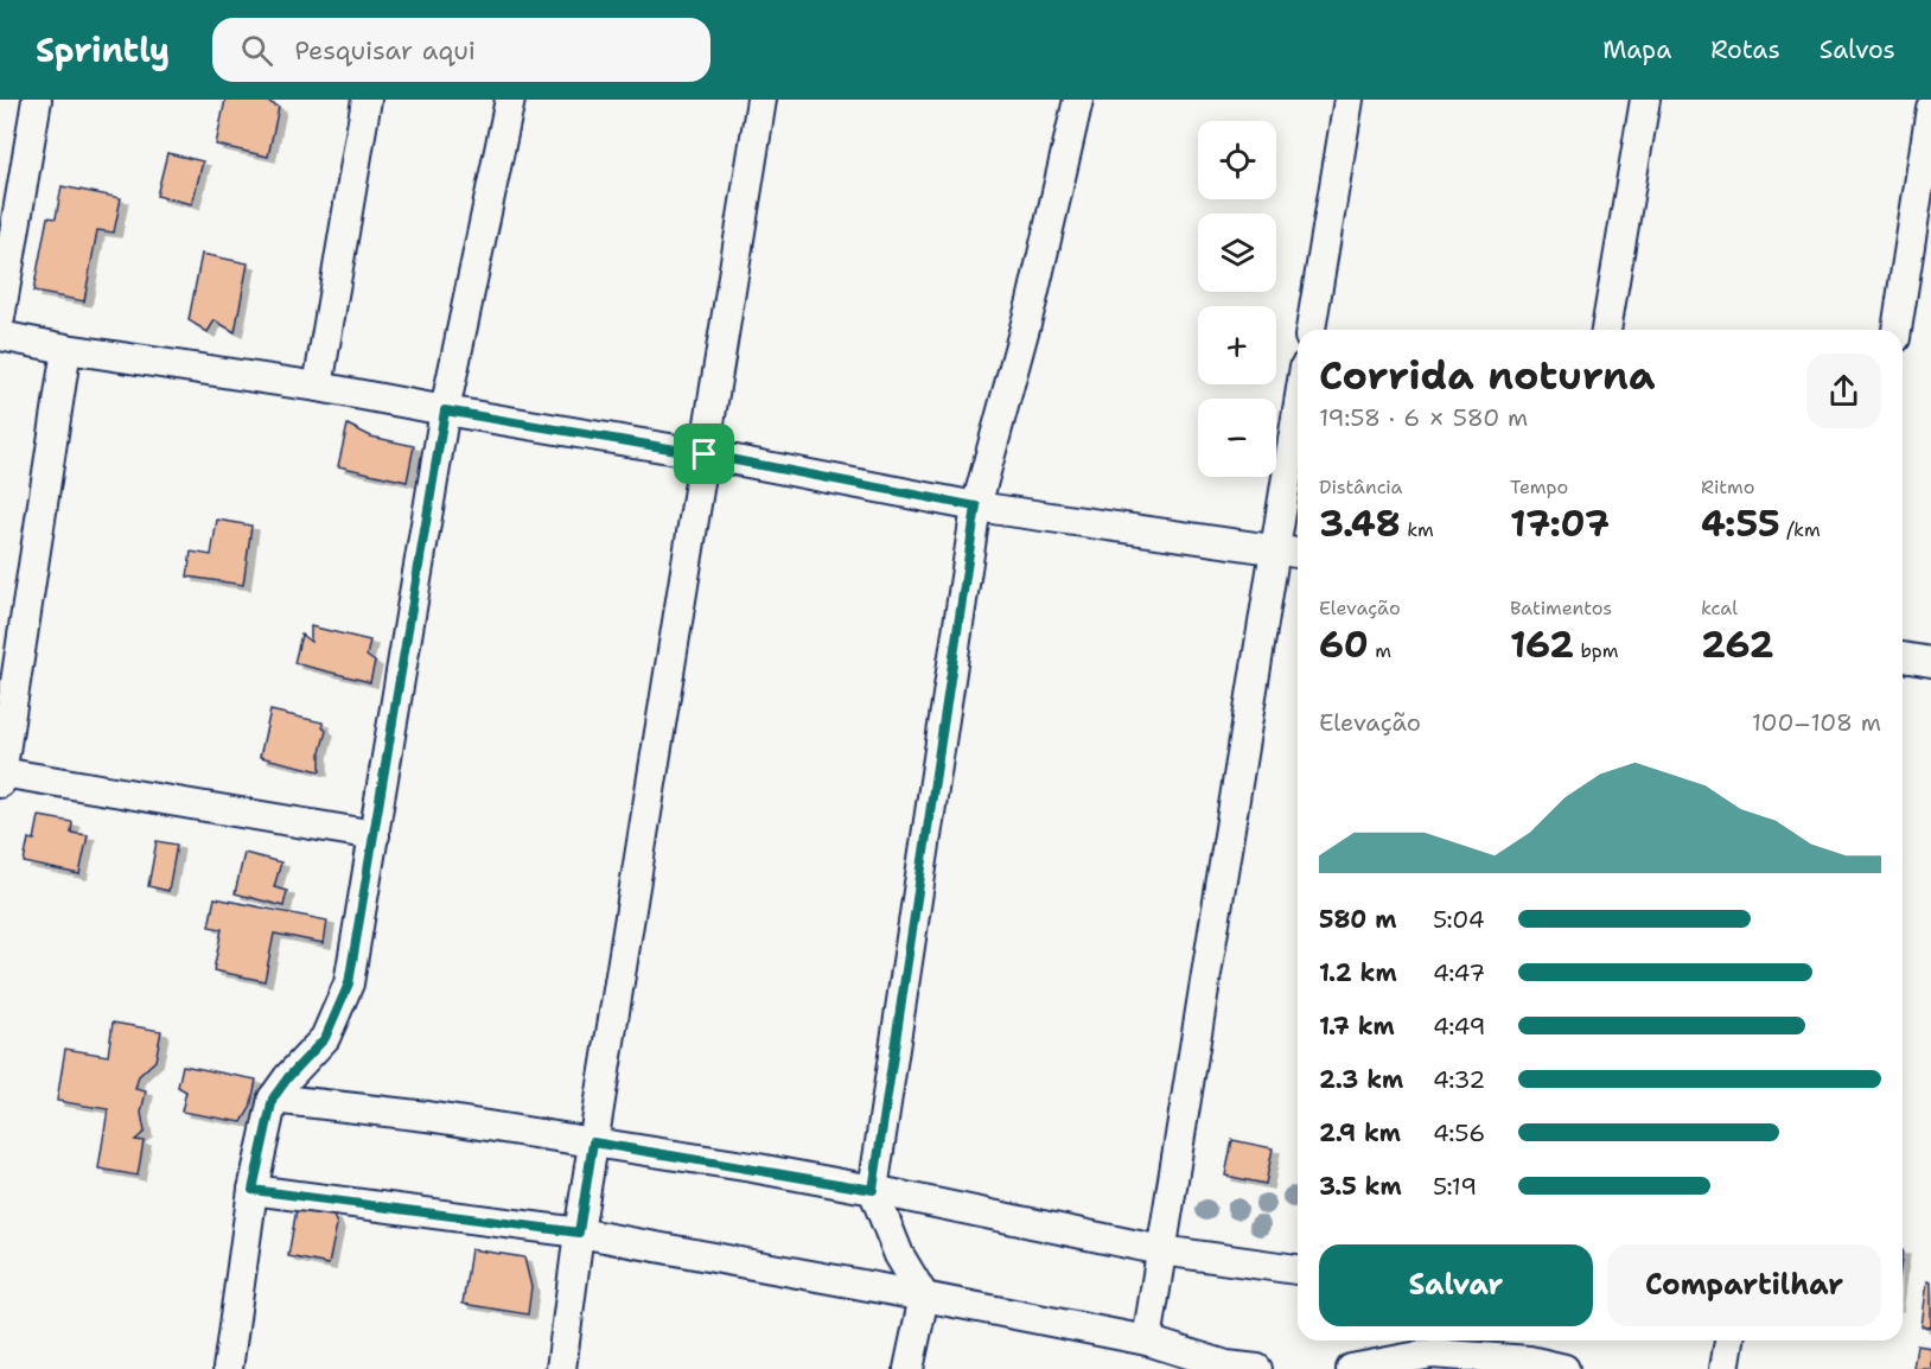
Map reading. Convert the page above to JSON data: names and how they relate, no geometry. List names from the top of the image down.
{
  "page": {
    "header": "Sprintly",
    "search": "Pesquisar aqui",
    "nav": ["Mapa", "Rotas", "Salvos"],
    "map_buttons": ["+", "−"],
    "heading": ["Corrida noturna", "19:58 · 6 × 580 m"],
    "stats": [
      ["Distância", "3.48 km"],
      ["Tempo", "17:07"],
      ["Ritmo", "4:55 /km"],
      ["Elevação", "60 m"],
      ["Batimentos", "162 bpm"],
      ["kcal", "262"]
    ],
    "chart": ["Elevação", "100–108 m"],
    "list": [
      {
        "name": "580 m",
        "note": "5:04"
      },
      {
        "name": "1.2 km",
        "note": "4:47"
      },
      {
        "name": "1.7 km",
        "note": "4:49"
      },
      {
        "name": "2.3 km",
        "note": "4:32"
      },
      {
        "name": "2.9 km",
        "note": "4:56"
      },
      {
        "name": "3.5 km",
        "note": "5:19"
      }
    ],
    "buttons": ["Salvar", "Compartilhar"]
  }
}
